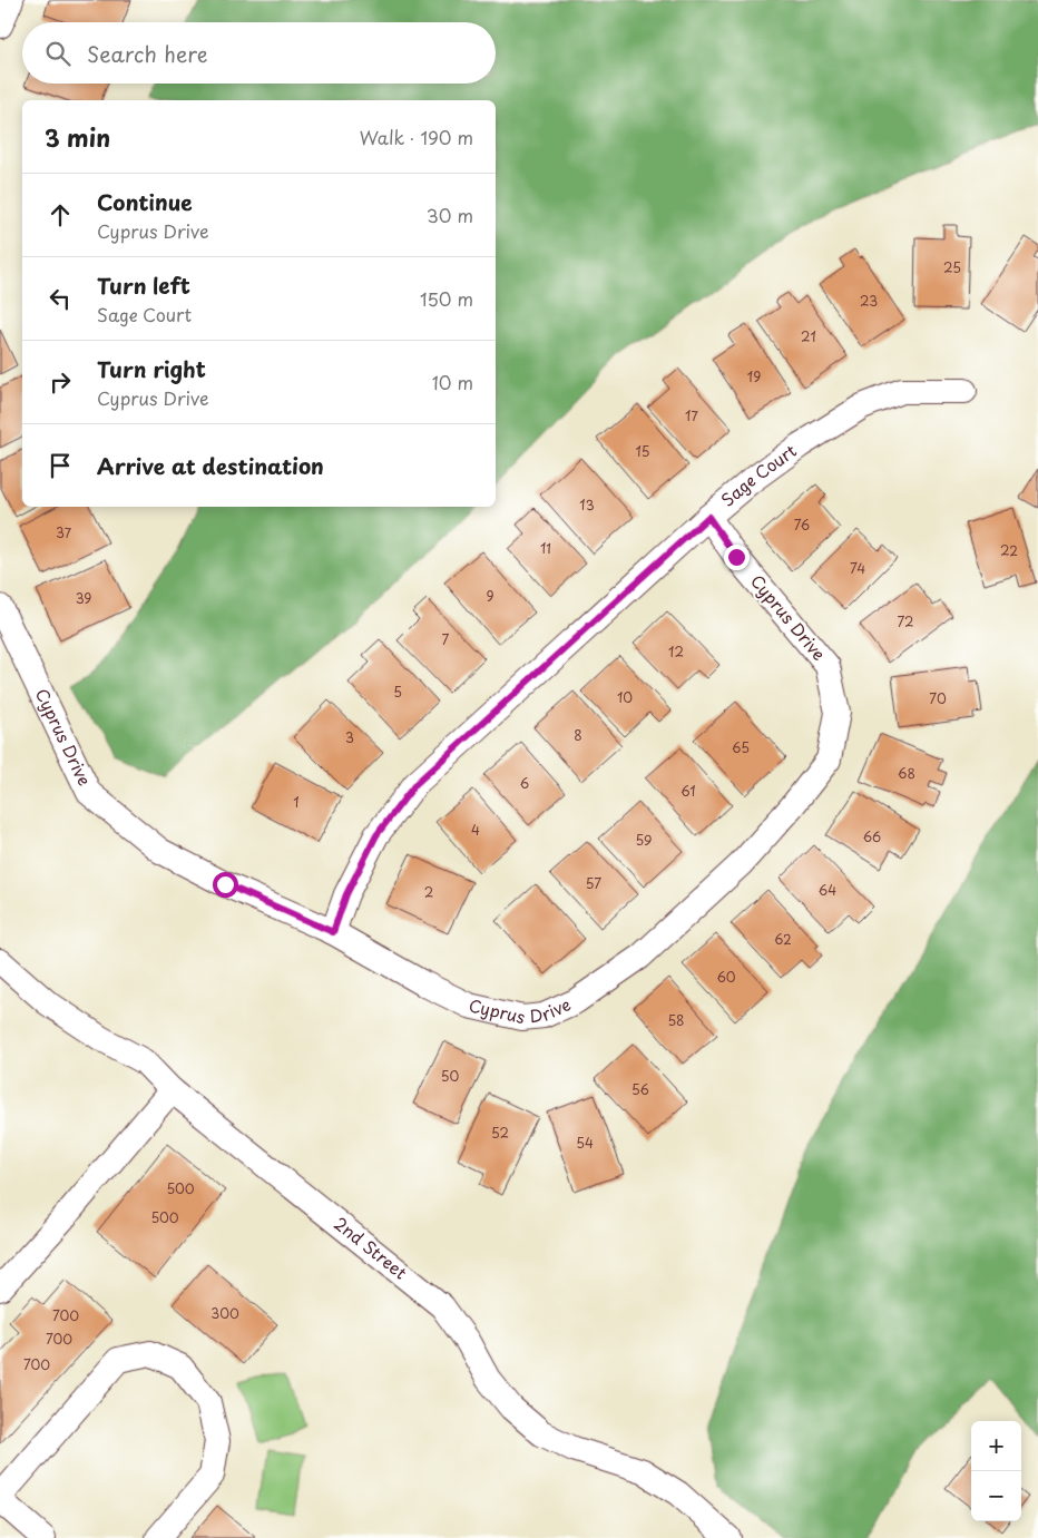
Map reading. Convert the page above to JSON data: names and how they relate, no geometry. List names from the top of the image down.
{
  "streets": {
    "street": ["Sage Court", "Cyprus Drive", "2nd Street"]
  },
  "crossings": [
    ["Sage Court", "Cyprus Drive"]
  ],
  "house_numbers": [
    "25",
    "23",
    "21",
    "19",
    "17",
    "15",
    "13",
    "76",
    "37",
    "11",
    "22",
    "74",
    "9",
    "39",
    "72",
    "7",
    "12",
    "5",
    "10",
    "70",
    "8",
    "3",
    "65",
    "68",
    "6",
    "61",
    "1",
    "4",
    "66",
    "59",
    "57",
    "64",
    "2",
    "62",
    "60",
    "58",
    "50",
    "56",
    "52",
    "54",
    "500",
    "500",
    "300",
    "700",
    "700",
    "700"
  ],
  "page": {
    "search": "Search here",
    "heading": ["3 min", "Walk · 190 m"],
    "list": [
      ["Continue", "Cyprus Drive", "30 m"],
      ["Turn left", "Sage Court", "150 m"],
      ["Turn right", "Cyprus Drive", "10 m"],
      "Arrive at destination"
    ],
    "map_buttons": ["+", "−"]
  }
}
